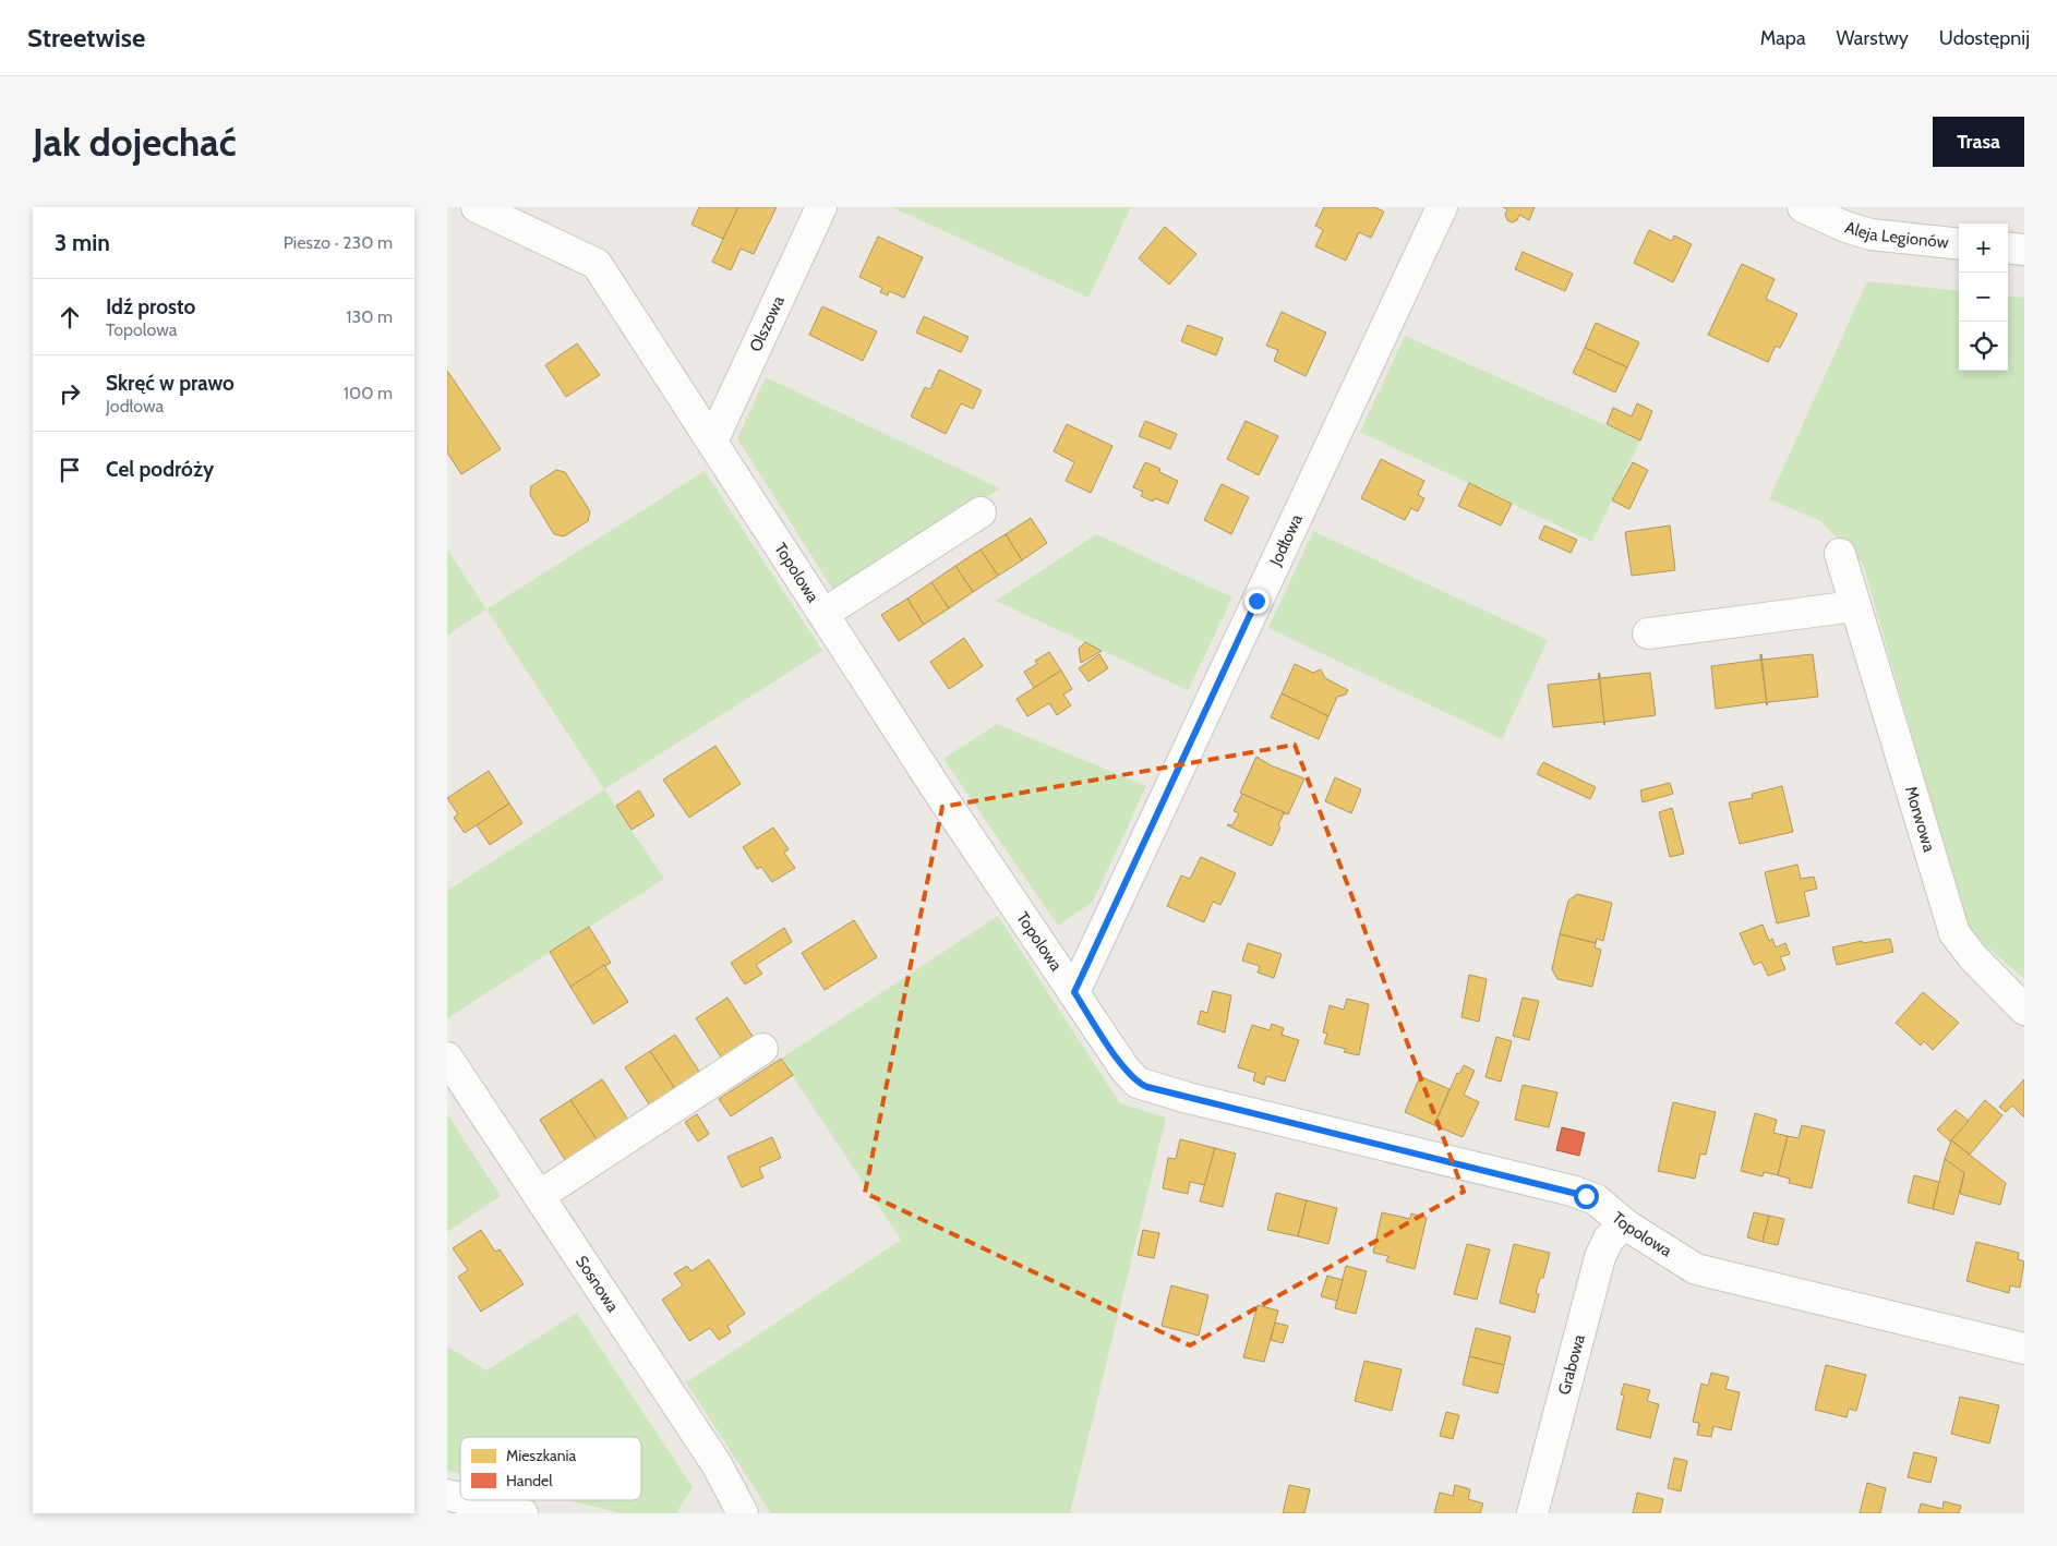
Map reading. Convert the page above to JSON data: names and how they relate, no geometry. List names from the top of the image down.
{
  "streets": {
    "street": [
      "Aleja Legionów",
      "Olszowa",
      "Jodłowa",
      "Topolowa",
      "Morwowa",
      "Sosnowa",
      "Grabowa"
    ]
  },
  "crossings": [
    ["Olszowa", "Topolowa"],
    ["Jodłowa", "Topolowa"],
    ["Topolowa", "Grabowa"]
  ],
  "legend": ["Mieszkania", "Handel"],
  "page": {
    "header": "Streetwise",
    "nav": ["Mapa", "Warstwy", "Udostępnij"],
    "buttons": "Trasa",
    "title": "Jak dojechać",
    "heading": ["3 min", "Pieszo · 230 m"],
    "map_buttons": ["+", "−"],
    "list": [
      ["Idź prosto", "Topolowa", "130 m"],
      ["Skręć w prawo", "Jodłowa", "100 m"],
      "Cel podróży"
    ]
  }
}
